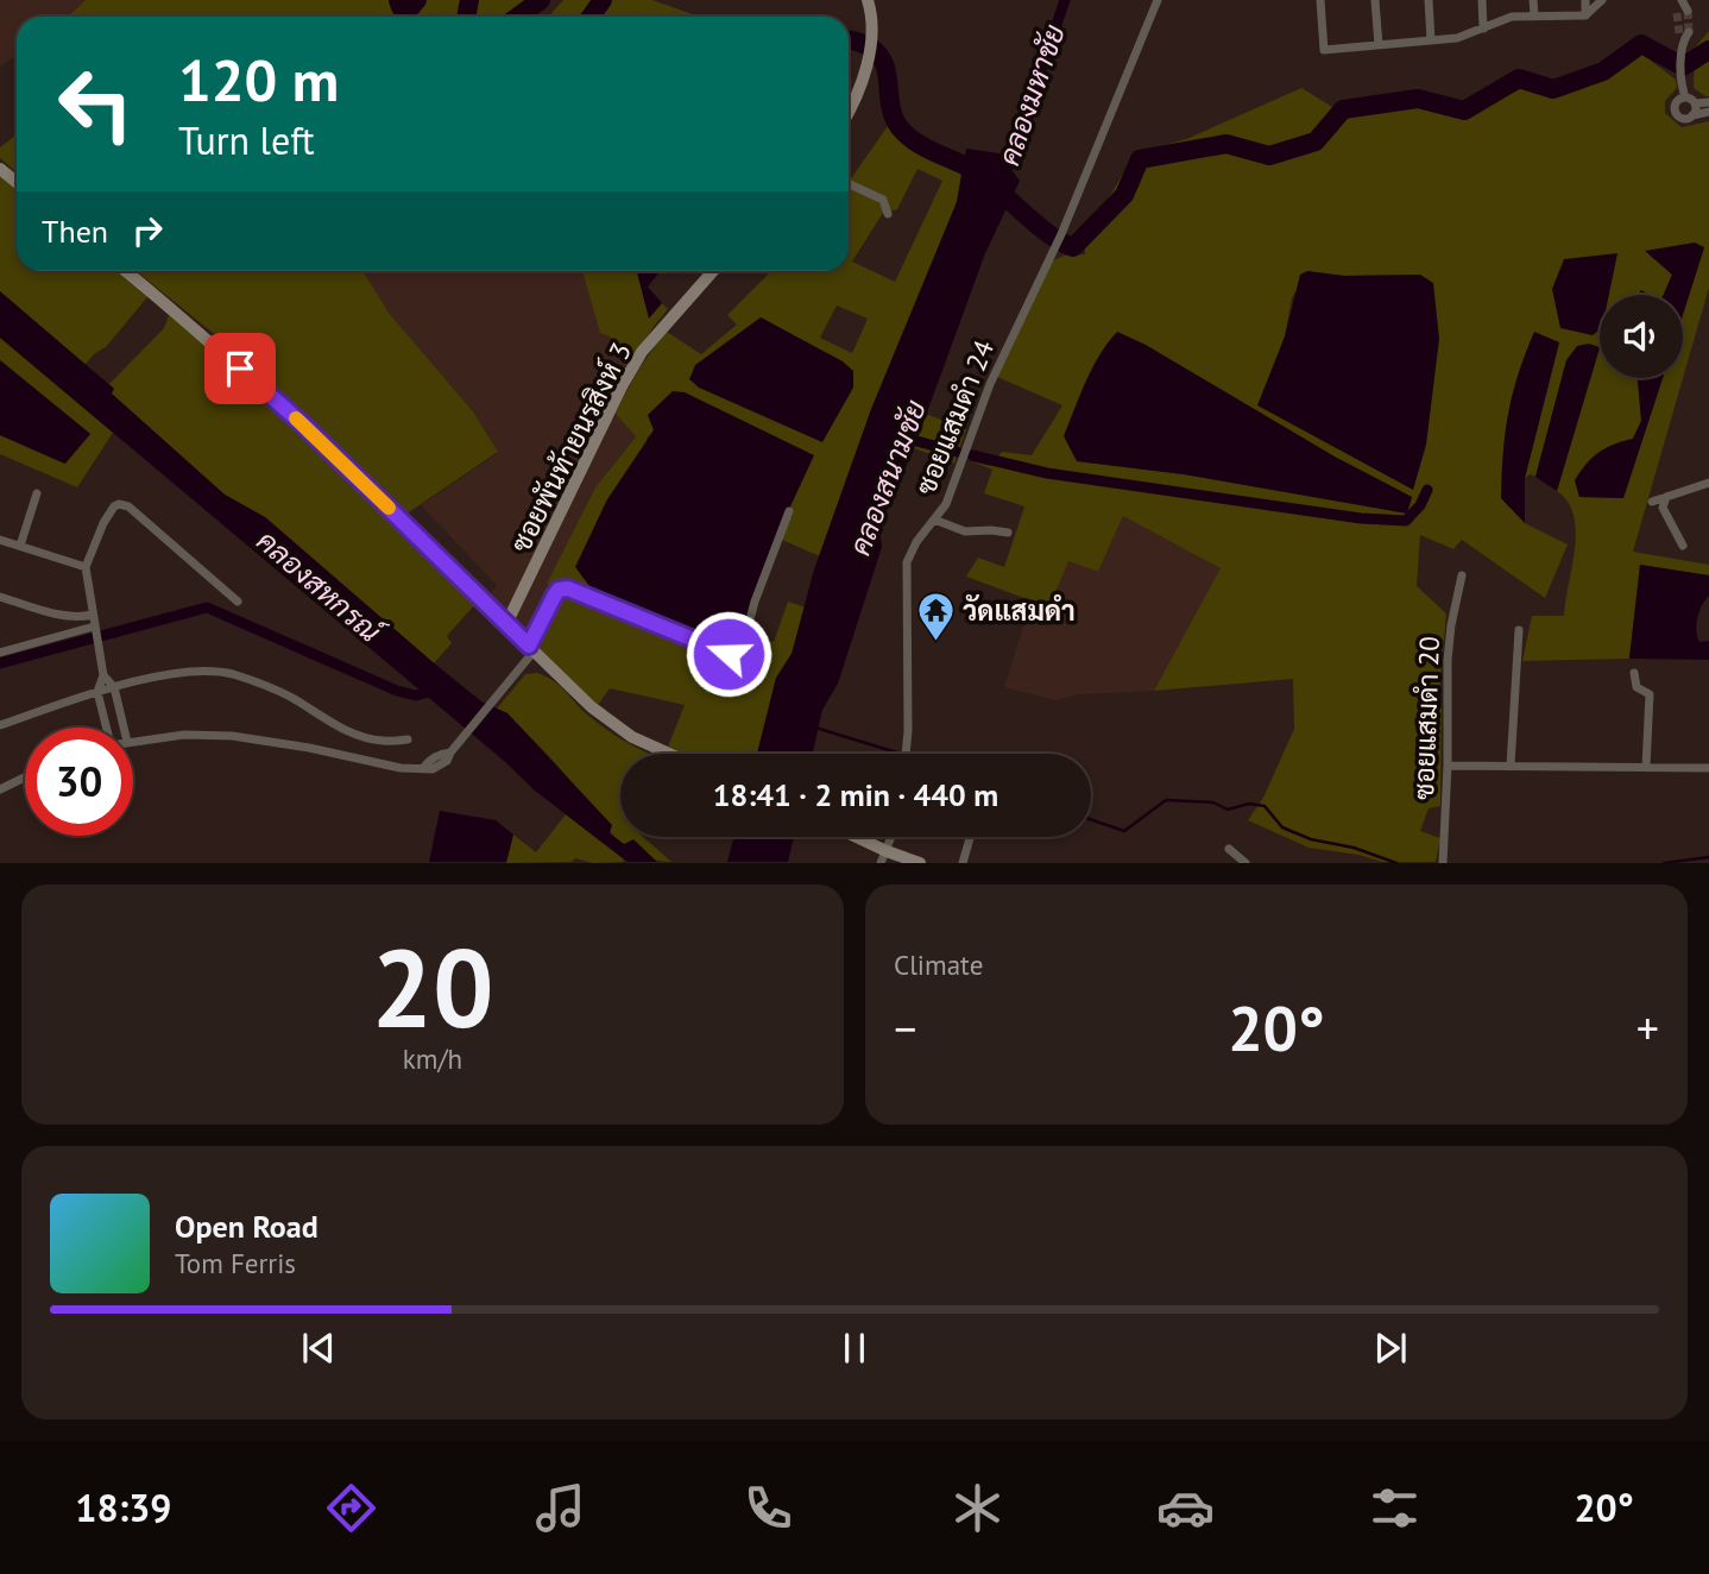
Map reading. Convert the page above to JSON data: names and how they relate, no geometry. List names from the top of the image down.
{
  "streets": {
    "street": ["ซอยแสมดำ 24", "ซอยพันท้ายนรสิงห์ 3", "ซอยแสมดำ 20"]
  },
  "water": ["คลองมหาชัย", "คลองสนามชัย", "คลองสหกรณ์"],
  "places": {
    "temple": ["วัดแสมดำ"]
  },
  "page": {
    "turn": ["120 m", "Turn left"],
    "then": "Then",
    "limit": "30",
    "trip": "18:41 · 2 min · 440 m",
    "tile": [
      ["20", "km/h"],
      "Climate"
    ],
    "heat": ["−", "20°", "+"],
    "song": ["Open Road", "Tom Ferris"],
    "tabs": ["18:39", "20°"]
  }
}
